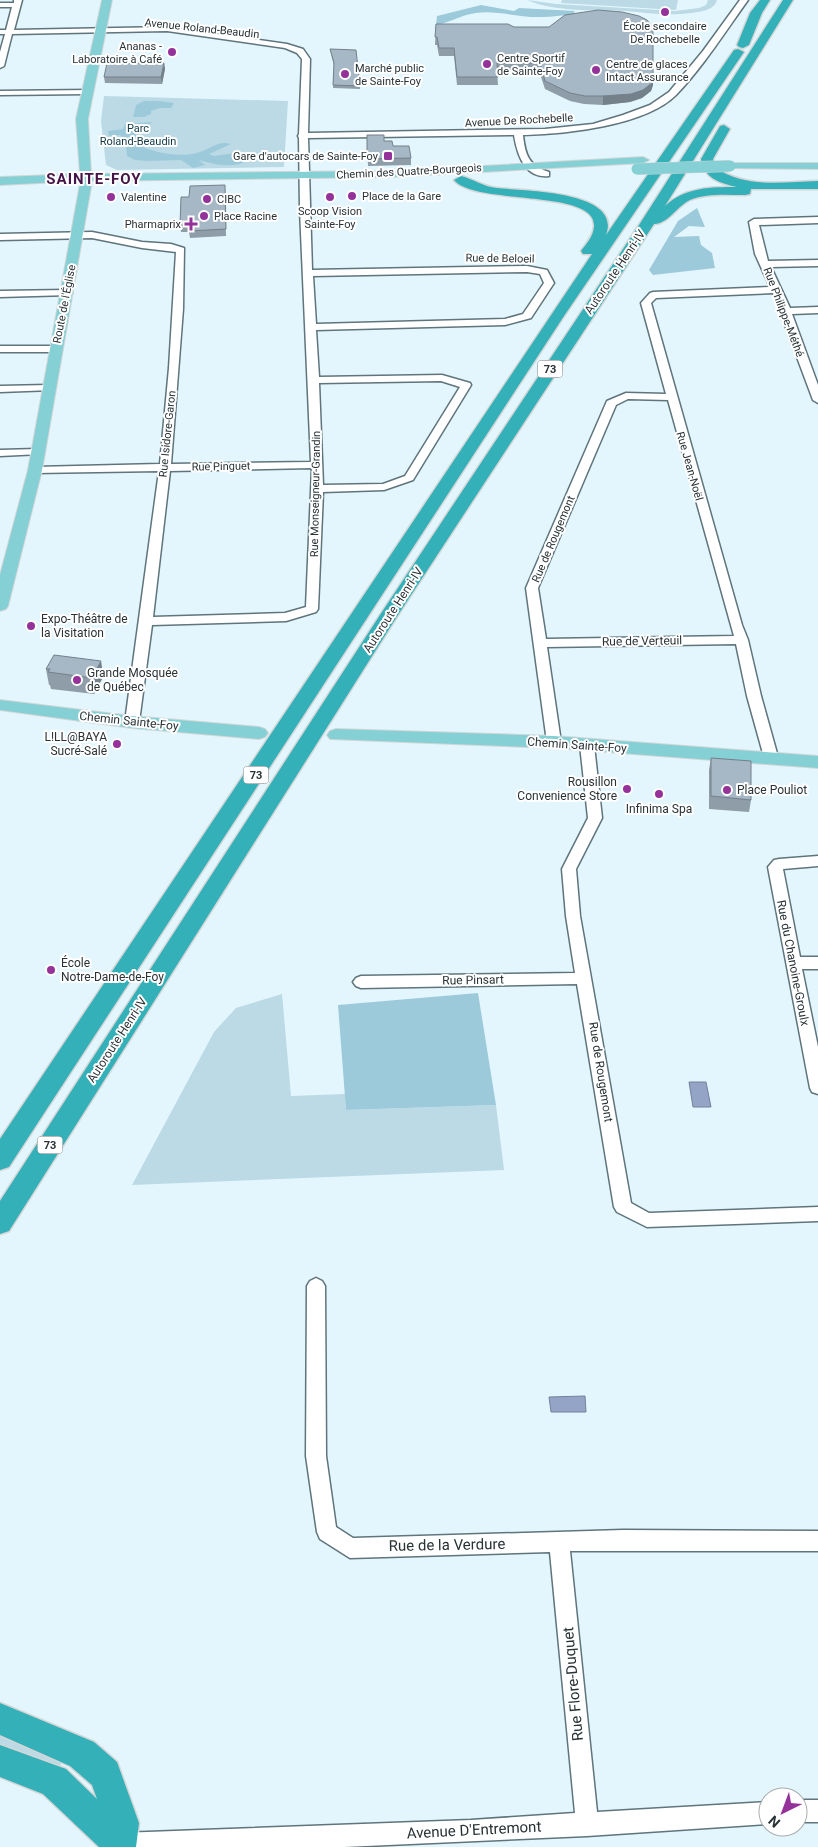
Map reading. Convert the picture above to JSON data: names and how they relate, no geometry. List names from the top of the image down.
{
  "streets": {
    "highway": ["Autoroute Henri-IV", "73"],
    "main road": ["Chemin des Quatre-Bourgeois", "Route de l'Église", "Chemin Sainte-Foy"],
    "street": [
      "Avenue Roland-Beaudin",
      "Avenue De Rochebelle",
      "Rue de Beloeil",
      "Rue Philippe-Méthé",
      "Rue Isidore-Garon",
      "Rue Pinguet",
      "Rue Jean-Noël",
      "Rue Monseigneur-Grandin",
      "Rue de Rougemont",
      "Rue de Verteuil",
      "Rue du Chanoine-Groulx",
      "Rue Pinsart",
      "Rue de la Verdure",
      "Rue Flore-Duquet",
      "Avenue D'Entremont"
    ]
  },
  "crossings": [
    ["Avenue Roland-Beaudin", "Avenue De Rochebelle"],
    ["Avenue Roland-Beaudin", "Chemin des Quatre-Bourgeois"],
    ["Avenue Roland-Beaudin", "Route de l'Église"],
    ["Avenue Roland-Beaudin", "Rue Monseigneur-Grandin"],
    ["Chemin des Quatre-Bourgeois", "Route de l'Église"],
    ["Chemin des Quatre-Bourgeois", "Rue Monseigneur-Grandin"],
    ["Rue de Beloeil", "Rue Monseigneur-Grandin"],
    ["Route de l'Église", "Rue Isidore-Garon"],
    ["Route de l'Église", "Rue Pinguet"],
    ["Rue Philippe-Méthé", "Rue Jean-Noël"],
    ["Rue Isidore-Garon", "Rue Pinguet"],
    ["Rue Isidore-Garon", "Rue Monseigneur-Grandin"],
    ["Rue Isidore-Garon", "Chemin Sainte-Foy"],
    ["Rue Pinguet", "Rue Monseigneur-Grandin"],
    ["Rue Jean-Noël", "Rue de Rougemont"],
    ["Rue Jean-Noël", "Rue de Verteuil"],
    ["Rue Jean-Noël", "Chemin Sainte-Foy"],
    ["Rue de Rougemont", "Rue de Verteuil"],
    ["Rue de Rougemont", "Chemin Sainte-Foy"],
    ["Rue de Rougemont", "Rue Pinsart"],
    ["Rue de la Verdure", "Rue Flore-Duquet"],
    ["Rue Flore-Duquet", "Avenue D'Entremont"]
  ],
  "districts": ["SAINTE-FOY"],
  "parks": ["Parc Roland-Beaudin"],
  "places": {
    "other": [
      "École secondaire De Rochebelle",
      "Ananas - Laboratoire à Café",
      "Centre Sportif de Sainte-Foy",
      "Centre de glaces Intact Assurance",
      "Marché public de Sainte-Foy",
      "Place de la Gare",
      "Valentine",
      "Scoop Vision Sainte-Foy",
      "CIBC",
      "Place Racine",
      "Expo-Théâtre de la Visitation",
      "Grande Mosquée de Québec",
      "L!LL@BAYA Sucré-Salé",
      "Rousillon Convenience Store",
      "Place Pouliot",
      "Infinima Spa",
      "École Notre-Dame-de-Foy"
    ],
    "transit": ["Gare d'autocars de Sainte-Foy"],
    "health": ["Pharmaprix"]
  },
  "north": "bottom left"
}
